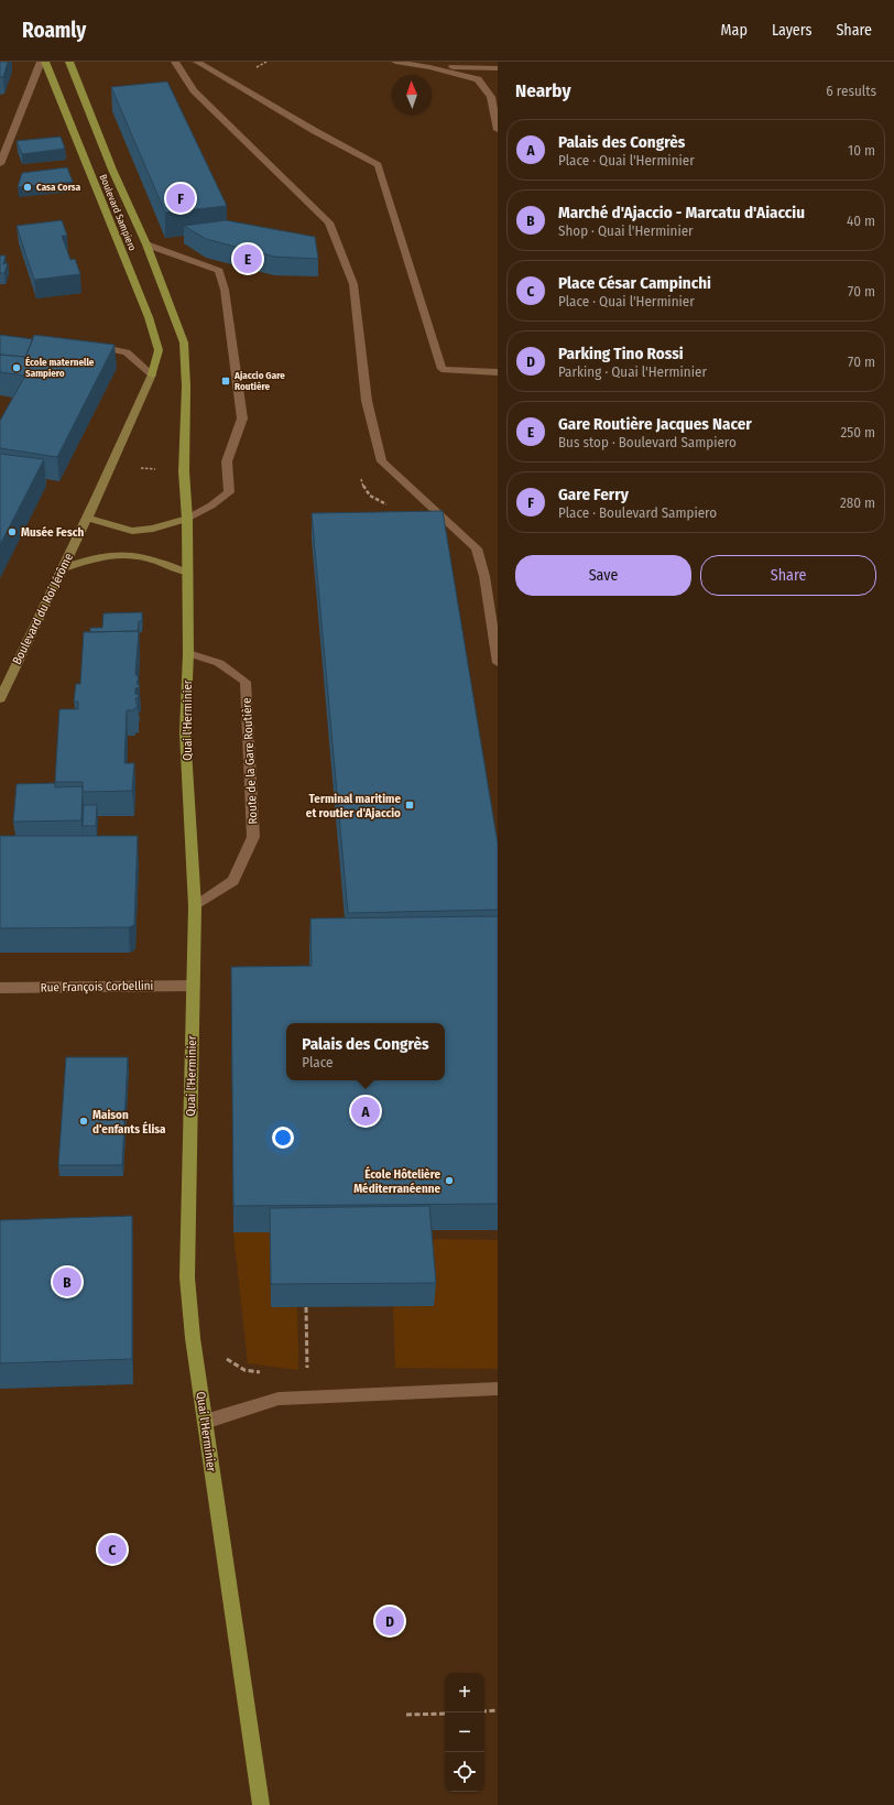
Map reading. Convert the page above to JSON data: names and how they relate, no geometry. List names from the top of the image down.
{
  "streets": {
    "main road": ["Boulevard Sampiero", "Boulevard du Roi Jérôme", "Quai l'Herminier"],
    "street": ["Route de la Gare Routière", "Rue François Corbellini"]
  },
  "crossings": [
    ["Boulevard Sampiero", "Boulevard du Roi Jérôme"],
    ["Boulevard Sampiero", "Quai l'Herminier"],
    ["Quai l'Herminier", "Route de la Gare Routière"],
    ["Quai l'Herminier", "Rue François Corbellini"]
  ],
  "places": {
    "other": [
      "Casa Corsa",
      "École maternelle Sampiero",
      "Musée Fesch",
      "Maison d'enfants Élisa",
      "École Hôtelière Méditerranéenne"
    ],
    "transit": ["Ajaccio Gare Routière", "Terminal maritime et routier d'Ajaccio"]
  },
  "north": "top",
  "page": {
    "header": "Roamly",
    "nav": ["Map", "Layers", "Share"],
    "heading": ["Nearby", "6 results"],
    "list": [
      {
        "mark": "A",
        "name": "Palais des Congrès",
        "note": "Place · Quai l'Herminier",
        "value": "10 m"
      },
      {
        "mark": "B",
        "name": "Marché d'Ajaccio - Marcatu d'Aiacciu",
        "note": "Shop · Quai l'Herminier",
        "value": "40 m"
      },
      {
        "mark": "C",
        "name": "Place César Campinchi",
        "note": "Place · Quai l'Herminier",
        "value": "70 m"
      },
      {
        "mark": "D",
        "name": "Parking Tino Rossi",
        "note": "Parking · Quai l'Herminier",
        "value": "70 m"
      },
      {
        "mark": "E",
        "name": "Gare Routière Jacques Nacer",
        "note": "Bus stop · Boulevard Sampiero",
        "value": "250 m"
      },
      {
        "mark": "F",
        "name": "Gare Ferry",
        "note": "Place · Boulevard Sampiero",
        "value": "280 m"
      }
    ],
    "pins": [
      "F",
      "E",
      "A",
      "B",
      "C",
      "D"
    ],
    "buttons": ["Save", "Share"],
    "popup": ["Palais des Congrès", "Place"],
    "map_buttons": ["+", "−"]
  }
}
